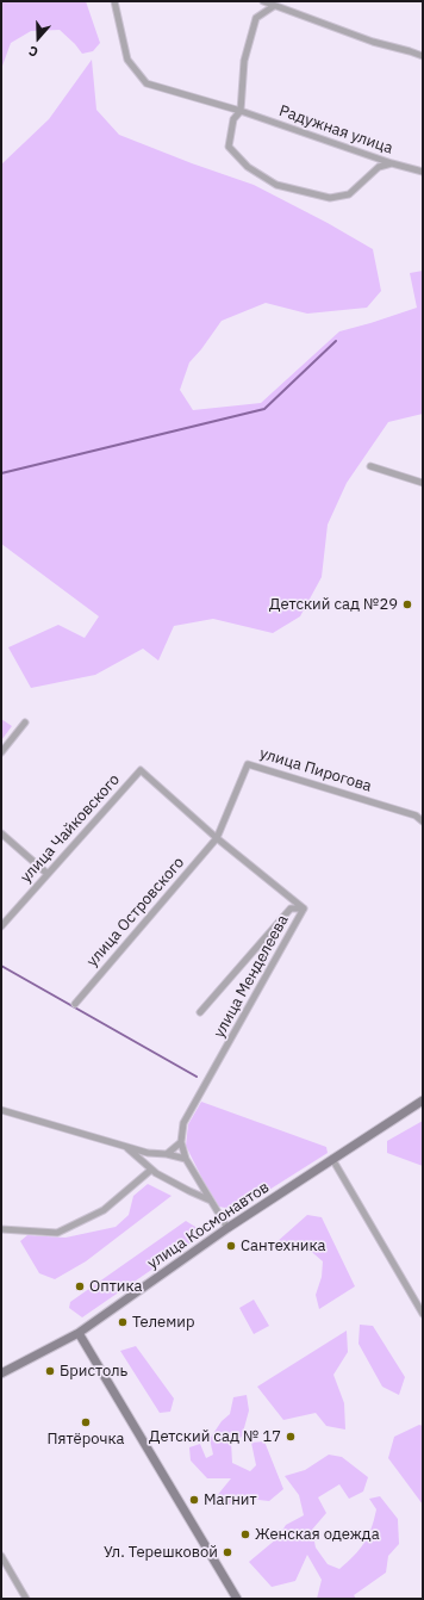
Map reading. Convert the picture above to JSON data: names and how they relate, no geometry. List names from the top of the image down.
{
  "streets": {
    "street": [
      "Радужная улица",
      "улица Пирогова",
      "улица Чайковского",
      "улица Островского",
      "улица Менделеева",
      "улица Космонавтов"
    ]
  },
  "crossings": [
    ["улица Пирогова", "улица Чайковского"],
    ["улица Пирогова", "улица Островского"],
    ["улица Чайковского", "улица Островского"],
    ["улица Менделеева", "улица Космонавтов"]
  ],
  "places": [
    "Детский сад №29",
    "Сантехника",
    "Оптика",
    "Телемир",
    "Бристоль",
    "Пятёрочка",
    "Детский сад № 17",
    "Магнит",
    "Женская одежда",
    "Ул. Терешковой"
  ],
  "north": "bottom"
}
